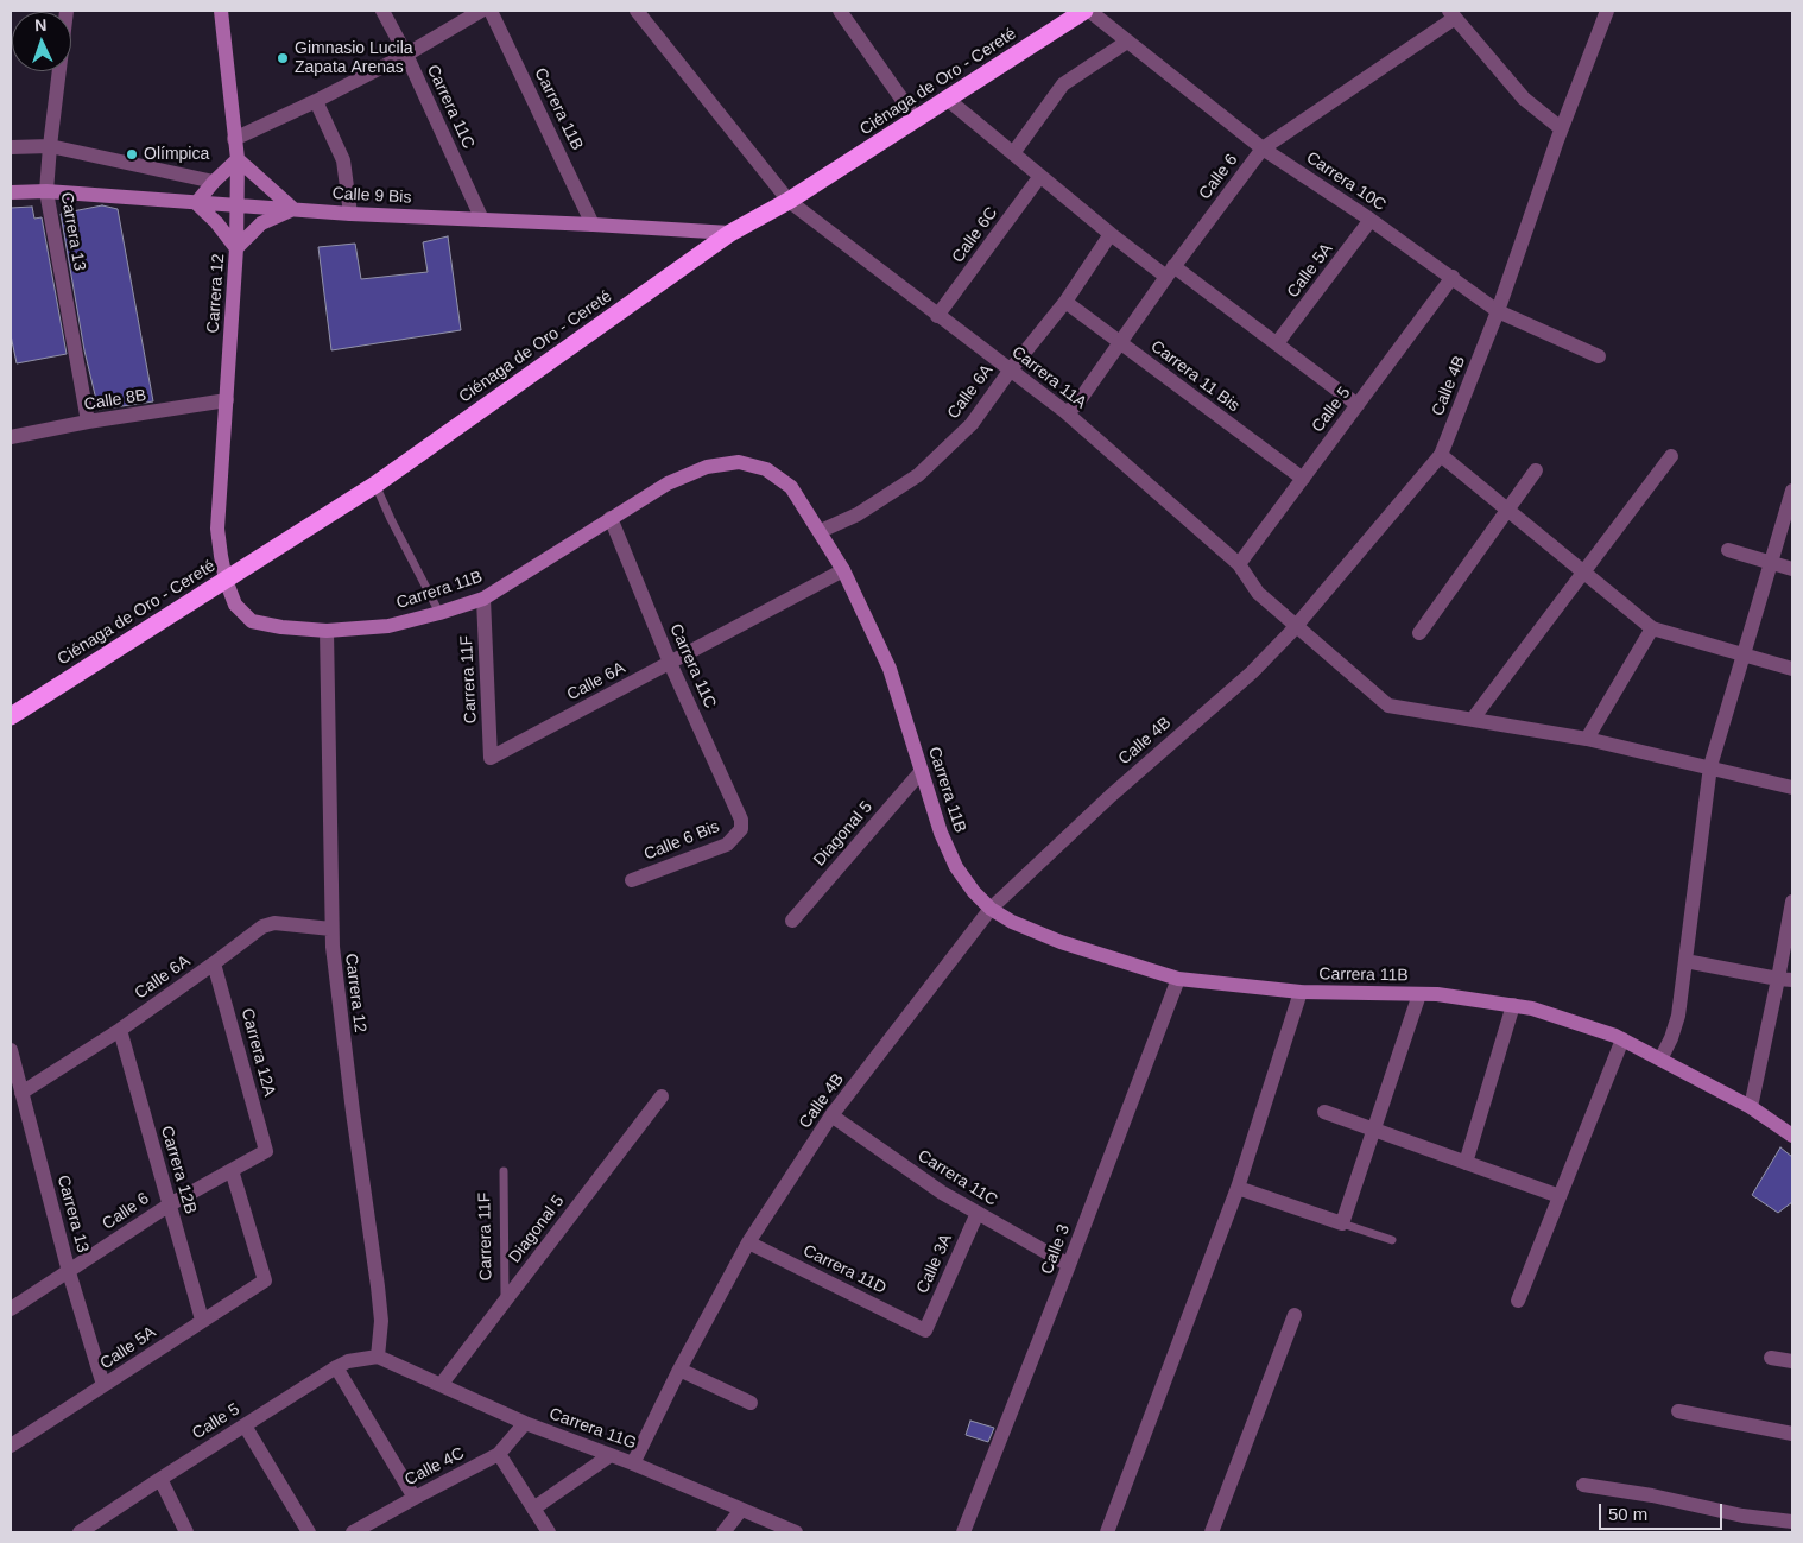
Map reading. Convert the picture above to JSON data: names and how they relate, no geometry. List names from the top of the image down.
{
  "streets": {
    "highway": ["Ciénaga de Oro - Cereté"],
    "street": [
      "Carrera 11C",
      "Carrera 11B",
      "Calle 6",
      "Carrera 10C",
      "Calle 9 Bis",
      "Carrera 13",
      "Calle 6C",
      "Calle 5A",
      "Carrera 12",
      "Carrera 11 Bis",
      "Carrera 11A",
      "Calle 4B",
      "Calle 6A",
      "Calle 8B",
      "Calle 5",
      "Carrera 11F",
      "Diagonal 5",
      "Calle 6 Bis",
      "Carrera 12A",
      "Carrera 12B",
      "Calle 3",
      "Calle 3A",
      "Carrera 11D",
      "Carrera 11G",
      "Calle 4C"
    ]
  },
  "crossings": [
    ["Ciénaga de Oro - Cereté", "Carrera 11B"],
    ["Ciénaga de Oro - Cereté", "Carrera 10C"],
    ["Ciénaga de Oro - Cereté", "Calle 9 Bis"],
    ["Ciénaga de Oro - Cereté", "Carrera 12"],
    ["Ciénaga de Oro - Cereté", "Carrera 11A"],
    ["Carrera 11C", "Carrera 11B"],
    ["Carrera 11C", "Calle 9 Bis"],
    ["Carrera 11C", "Calle 4B"],
    ["Carrera 11C", "Calle 6A"],
    ["Carrera 11C", "Calle 6 Bis"],
    ["Carrera 11C", "Calle 3"],
    ["Carrera 11C", "Calle 3A"],
    ["Carrera 11B", "Calle 9 Bis"],
    ["Carrera 11B", "Carrera 12"],
    ["Carrera 11B", "Calle 4B"],
    ["Carrera 11B", "Calle 6A"],
    ["Carrera 11B", "Carrera 11F"],
    ["Carrera 11B", "Diagonal 5"],
    ["Carrera 11B", "Calle 3"],
    ["Calle 6", "Carrera 10C"],
    ["Calle 6", "Carrera 13"],
    ["Calle 6", "Calle 5A"],
    ["Calle 6", "Carrera 11 Bis"],
    ["Calle 6", "Carrera 11A"],
    ["Calle 6", "Carrera 12A"],
    ["Calle 6", "Carrera 12B"],
    ["Carrera 10C", "Calle 5A"],
    ["Carrera 10C", "Calle 4B"],
    ["Carrera 10C", "Calle 5"],
    ["Calle 9 Bis", "Carrera 13"],
    ["Calle 9 Bis", "Carrera 12"],
    ["Carrera 13", "Calle 5A"],
    ["Carrera 13", "Calle 6A"],
    ["Carrera 13", "Calle 8B"],
    ["Calle 6C", "Carrera 11A"],
    ["Calle 5A", "Carrera 12B"],
    ["Carrera 12", "Calle 6A"],
    ["Carrera 12", "Calle 8B"],
    ["Carrera 12", "Calle 5"],
    ["Carrera 12", "Carrera 11G"],
    ["Carrera 11 Bis", "Calle 6A"],
    ["Carrera 11 Bis", "Calle 5"],
    ["Carrera 11A", "Calle 4B"],
    ["Carrera 11A", "Calle 6A"],
    ["Carrera 11A", "Calle 5"],
    ["Calle 4B", "Carrera 11D"],
    ["Calle 4B", "Carrera 11G"],
    ["Calle 6A", "Carrera 11F"],
    ["Calle 6A", "Carrera 12A"],
    ["Calle 6A", "Carrera 12B"],
    ["Calle 5", "Carrera 11G"],
    ["Carrera 11F", "Diagonal 5"],
    ["Diagonal 5", "Carrera 11G"],
    ["Calle 3A", "Carrera 11D"],
    ["Carrera 11G", "Calle 4C"]
  ],
  "places": ["Gimnasio Lucila Zapata Arenas", "Olímpica"],
  "scale_bar": "50 m",
  "north": "top"
}
